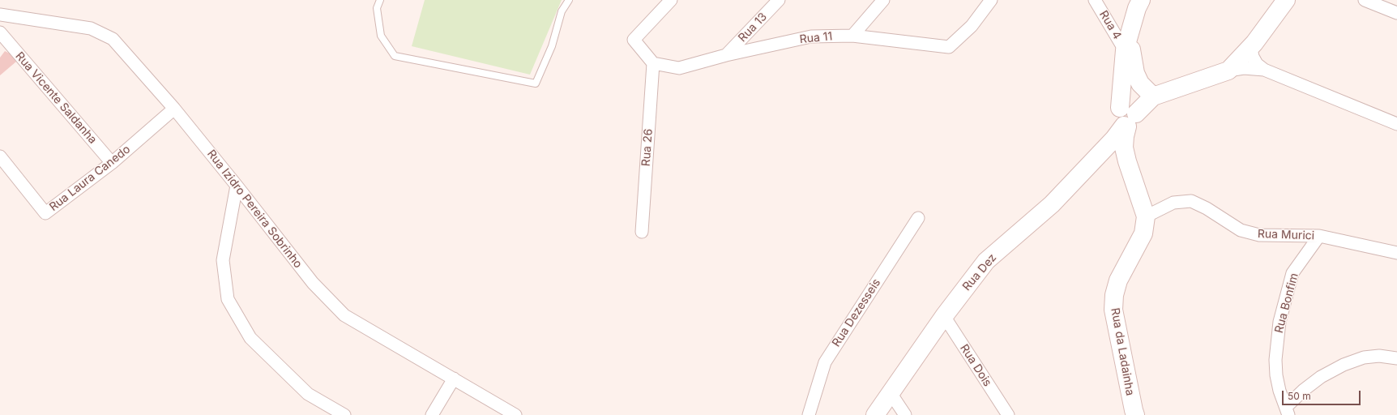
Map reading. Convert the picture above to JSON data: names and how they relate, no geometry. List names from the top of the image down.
{
  "streets": {
    "street": [
      "Rua 4",
      "Rua 13",
      "Rua 11",
      "Rua Vicente Saldanha",
      "Rua 26",
      "Rua Laura Canedo",
      "Rua Izidro Pereira Sobrinho",
      "Rua Murici",
      "Rua Dez",
      "Rua Bonfim",
      "Rua Dezesseis",
      "Rua da Ladainha",
      "Rua Dois"
    ]
  },
  "crossings": [
    ["Rua 4", "Rua da Ladainha"],
    ["Rua 13", "Rua 11"],
    ["Rua 11", "Rua 26"],
    ["Rua Vicente Saldanha", "Rua Laura Canedo"],
    ["Rua Laura Canedo", "Rua Izidro Pereira Sobrinho"],
    ["Rua Murici", "Rua Bonfim"],
    ["Rua Murici", "Rua da Ladainha"],
    ["Rua Dez", "Rua da Ladainha"],
    ["Rua Dez", "Rua Dois"]
  ],
  "scale_bar": "50 m"
}
